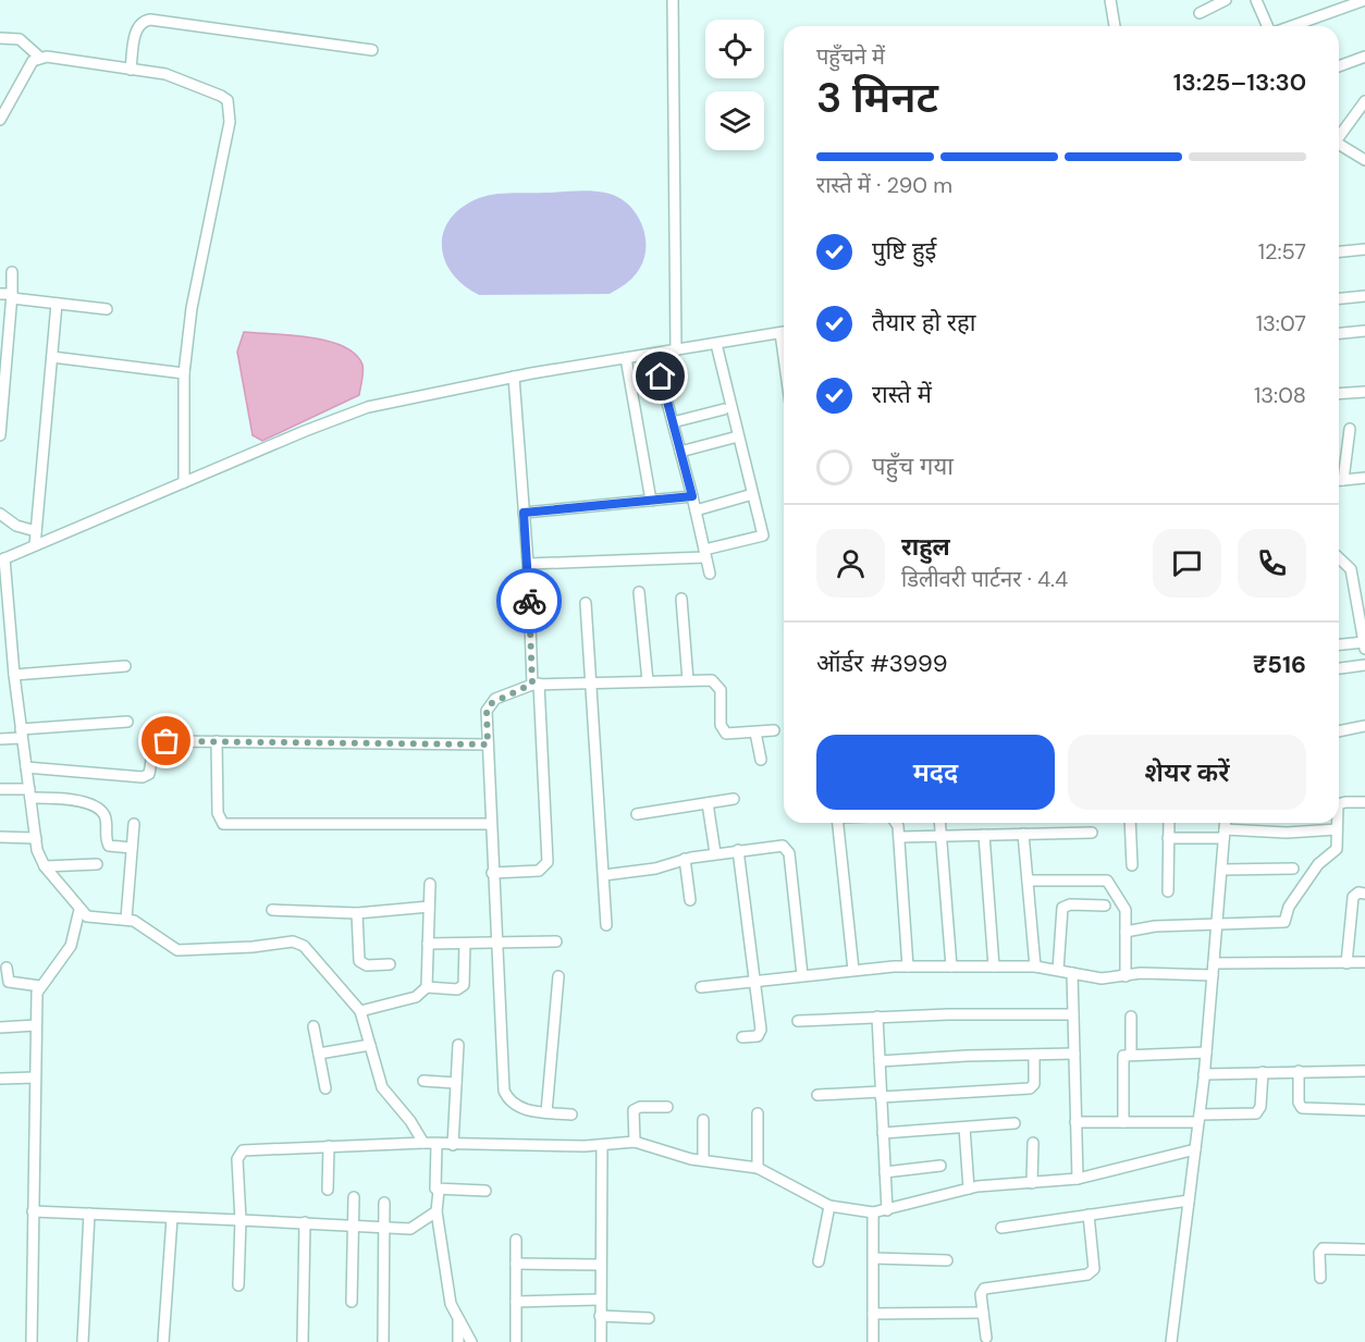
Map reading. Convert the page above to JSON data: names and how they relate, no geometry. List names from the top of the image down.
{
  "page": {
    "heading": ["3 मिनट", "पहुँचने में", "13:25–13:30"],
    "panel": [
      "राहुल",
      "डिलीवरी पार्टनर · 4.4",
      "ऑर्डर #3999",
      "₹516"
    ],
    "bar": "रास्ते में · 290 m",
    "list": [
      ["पुष्टि हुई", "12:57"],
      ["तैयार हो रहा", "13:07"],
      ["रास्ते में", "13:08"],
      "पहुँच गया"
    ],
    "buttons": ["मदद", "शेयर करें"]
  }
}
